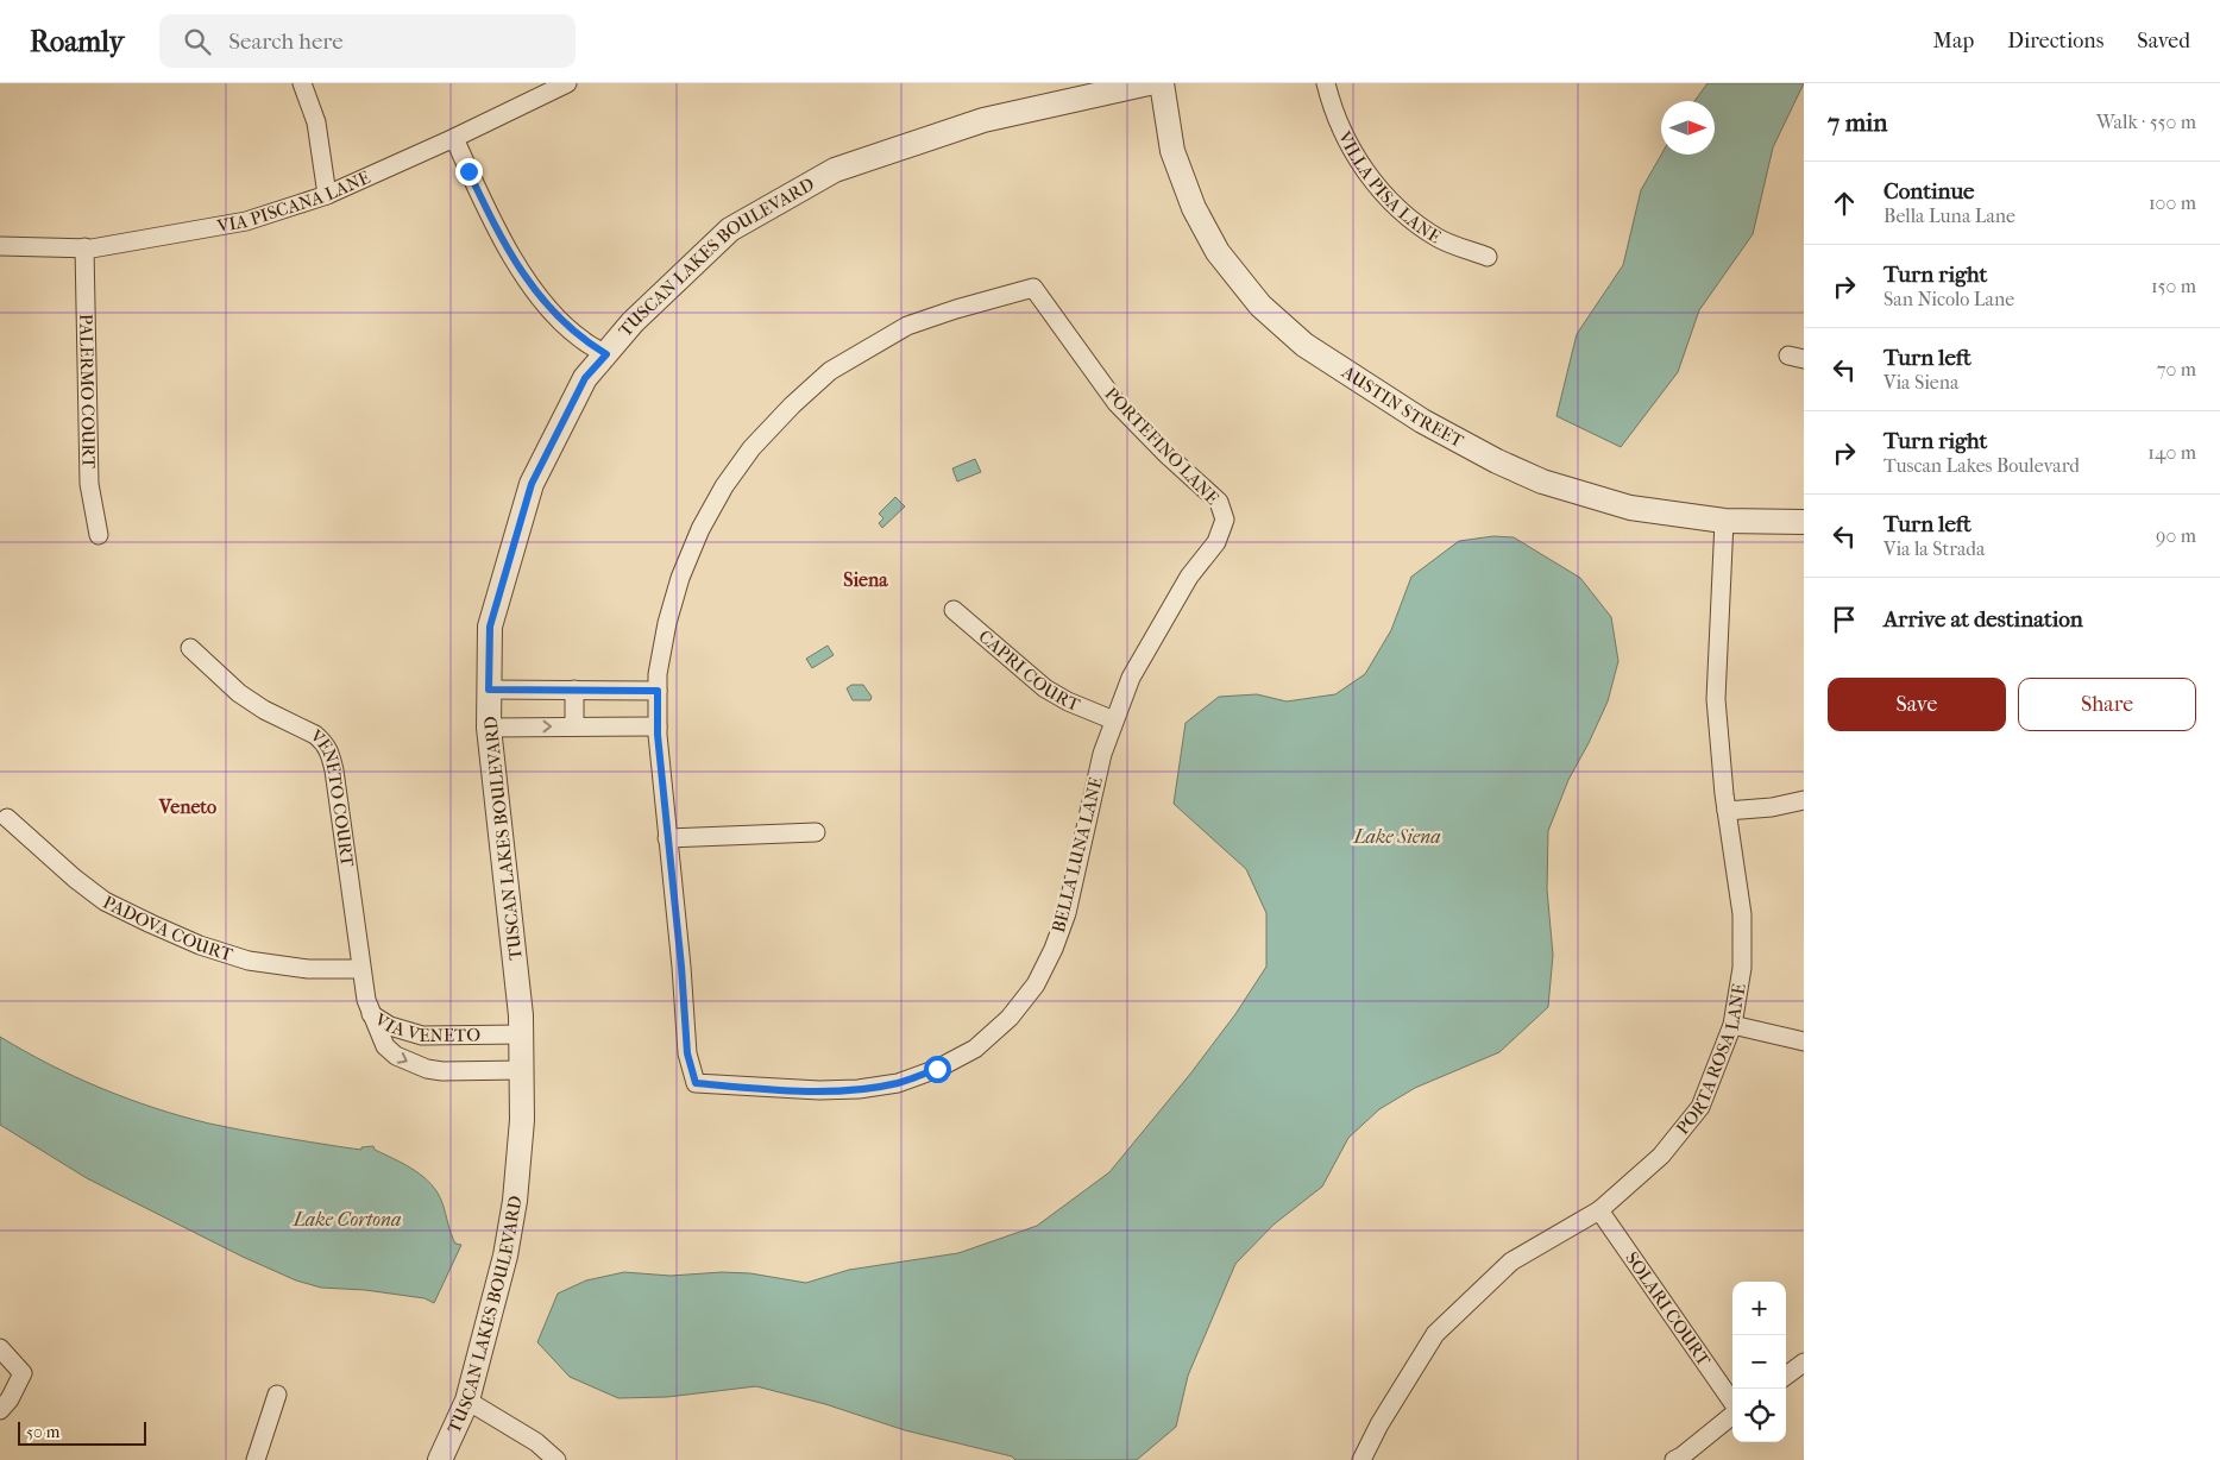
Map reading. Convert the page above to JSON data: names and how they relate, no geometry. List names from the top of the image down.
{
  "streets": {
    "street": [
      "VILLA PISA LANE",
      "VIA PISCANA LANE",
      "TUSCAN LAKES BOULEVARD",
      "PALERMO COURT",
      "AUSTIN STREET",
      "PORTEFINO LANE",
      "CAPRI COURT",
      "VENETO COURT",
      "BELLA LUNA LANE",
      "PADOVA COURT",
      "VIA VENETO",
      "PORTA ROSA LANE",
      "SOLARI COURT"
    ]
  },
  "crossings": [
    ["VIA PISCANA LANE", "PALERMO COURT"],
    ["TUSCAN LAKES BOULEVARD", "VIA VENETO"],
    ["AUSTIN STREET", "PORTA ROSA LANE"],
    ["PORTEFINO LANE", "BELLA LUNA LANE"],
    ["CAPRI COURT", "BELLA LUNA LANE"],
    ["VENETO COURT", "PADOVA COURT"],
    ["VENETO COURT", "VIA VENETO"],
    ["PORTA ROSA LANE", "SOLARI COURT"]
  ],
  "districts": ["Siena", "Veneto"],
  "water": ["Lake Siena", "Lake Cortona"],
  "scale_bar": "50 m",
  "north": "right",
  "page": {
    "header": "Roamly",
    "search": "Search here",
    "nav": ["Map", "Directions", "Saved"],
    "heading": ["7 min", "Walk · 550 m"],
    "list": [
      ["Continue", "Bella Luna Lane", "100 m"],
      ["Turn right", "San Nicolo Lane", "150 m"],
      ["Turn left", "Via Siena", "70 m"],
      ["Turn right", "Tuscan Lakes Boulevard", "140 m"],
      ["Turn left", "Via la Strada", "90 m"],
      "Arrive at destination"
    ],
    "buttons": ["Save", "Share"],
    "map_buttons": ["+", "−"],
    "scale": "50 m"
  }
}
